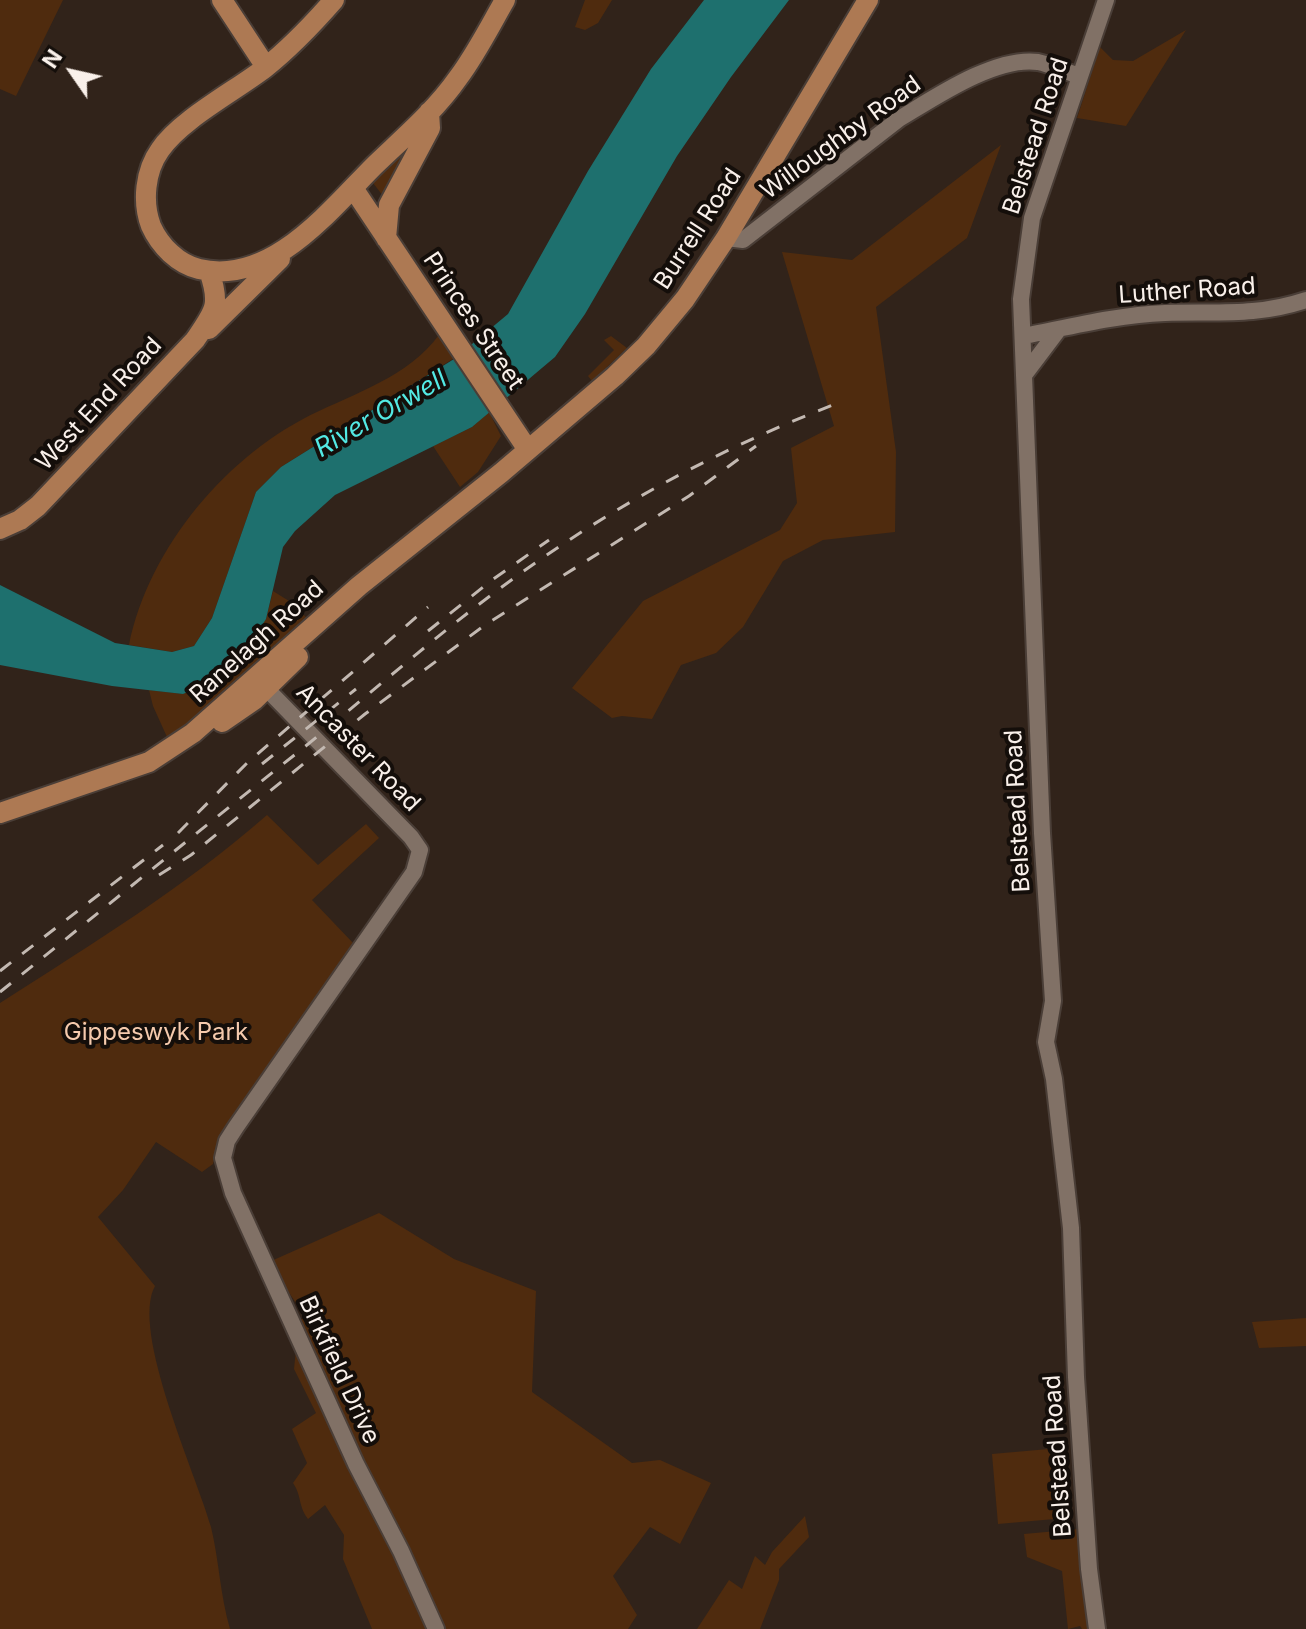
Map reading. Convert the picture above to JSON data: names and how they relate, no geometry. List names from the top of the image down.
{
  "streets": {
    "main road": [
      "Burrell Road",
      "Princes Street",
      "West End Road",
      "Ranelagh Road"
    ],
    "street": [
      "Belstead Road",
      "Willoughby Road",
      "Luther Road",
      "Ancaster Road",
      "Birkfield Drive"
    ]
  },
  "crossings": [
    ["Belstead Road", "Willoughby Road"],
    ["Belstead Road", "Luther Road"],
    ["Willoughby Road", "Burrell Road"],
    ["Burrell Road", "Princes Street"],
    ["Burrell Road", "Ranelagh Road"],
    ["Princes Street", "Ranelagh Road"],
    ["Ranelagh Road", "Ancaster Road"],
    ["Ancaster Road", "Birkfield Drive"]
  ],
  "water": ["River Orwell"],
  "parks": ["Gippeswyk Park"],
  "north": "top left"
}
